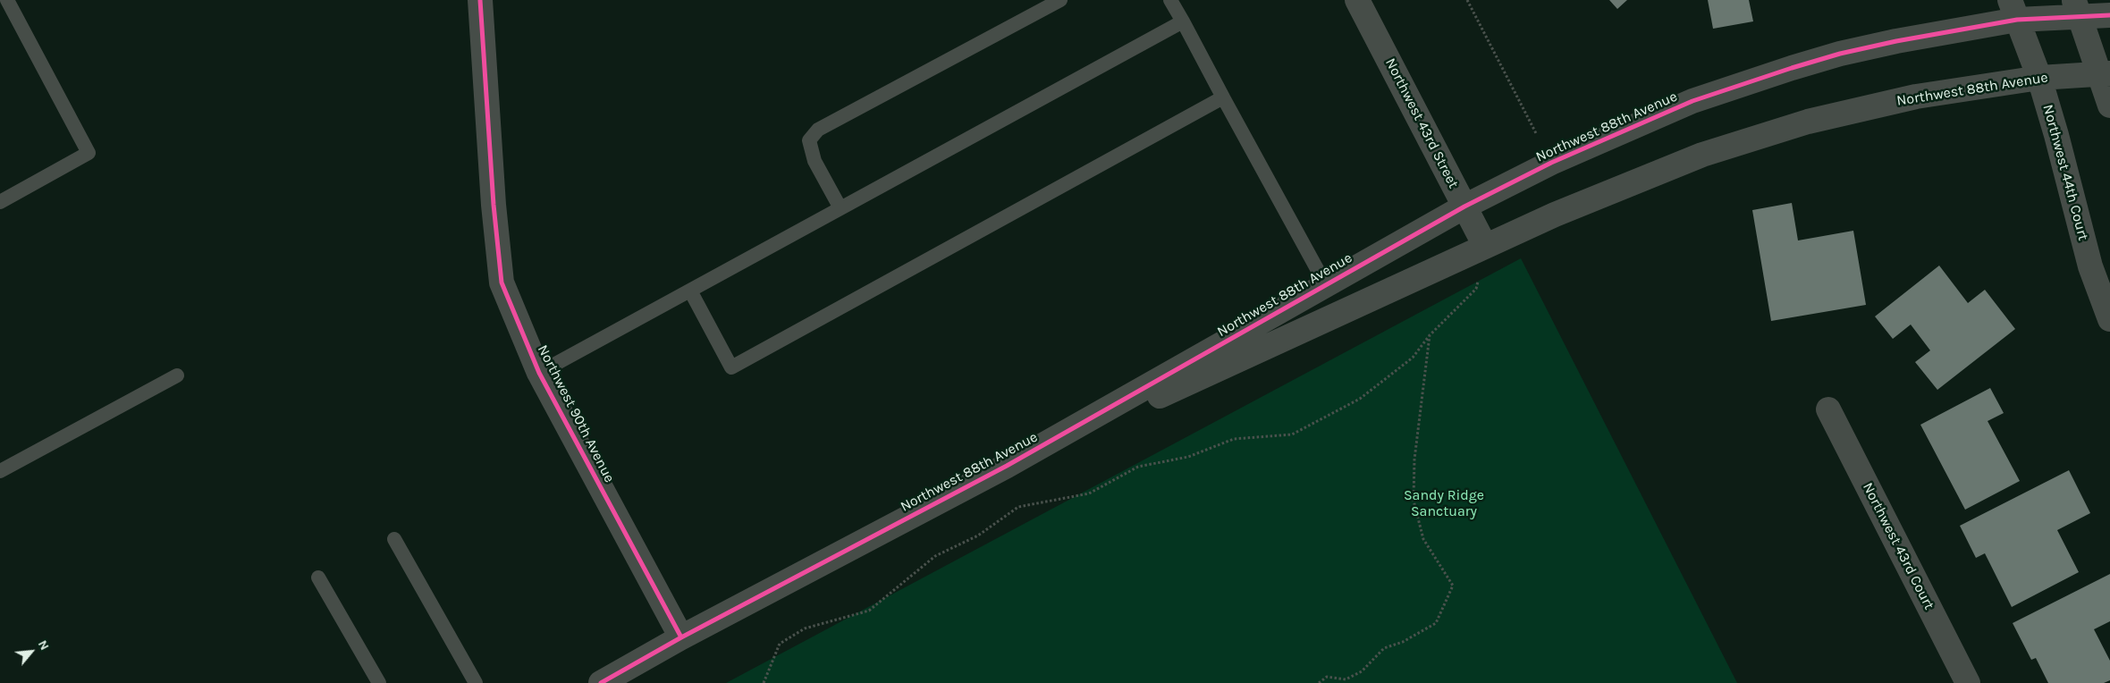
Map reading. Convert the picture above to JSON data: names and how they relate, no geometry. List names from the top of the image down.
{
  "streets": {
    "street": [
      "Northwest 88th Avenue",
      "Northwest 43rd Street",
      "Northwest 44th Court",
      "Northwest 90th Avenue",
      "Northwest 43rd Court"
    ]
  },
  "crossings": [
    ["Northwest 88th Avenue", "Northwest 43rd Street"],
    ["Northwest 88th Avenue", "Northwest 44th Court"],
    ["Northwest 88th Avenue", "Northwest 90th Avenue"]
  ],
  "parks": ["Sandy Ridge Sanctuary"],
  "north": "top right"
}
